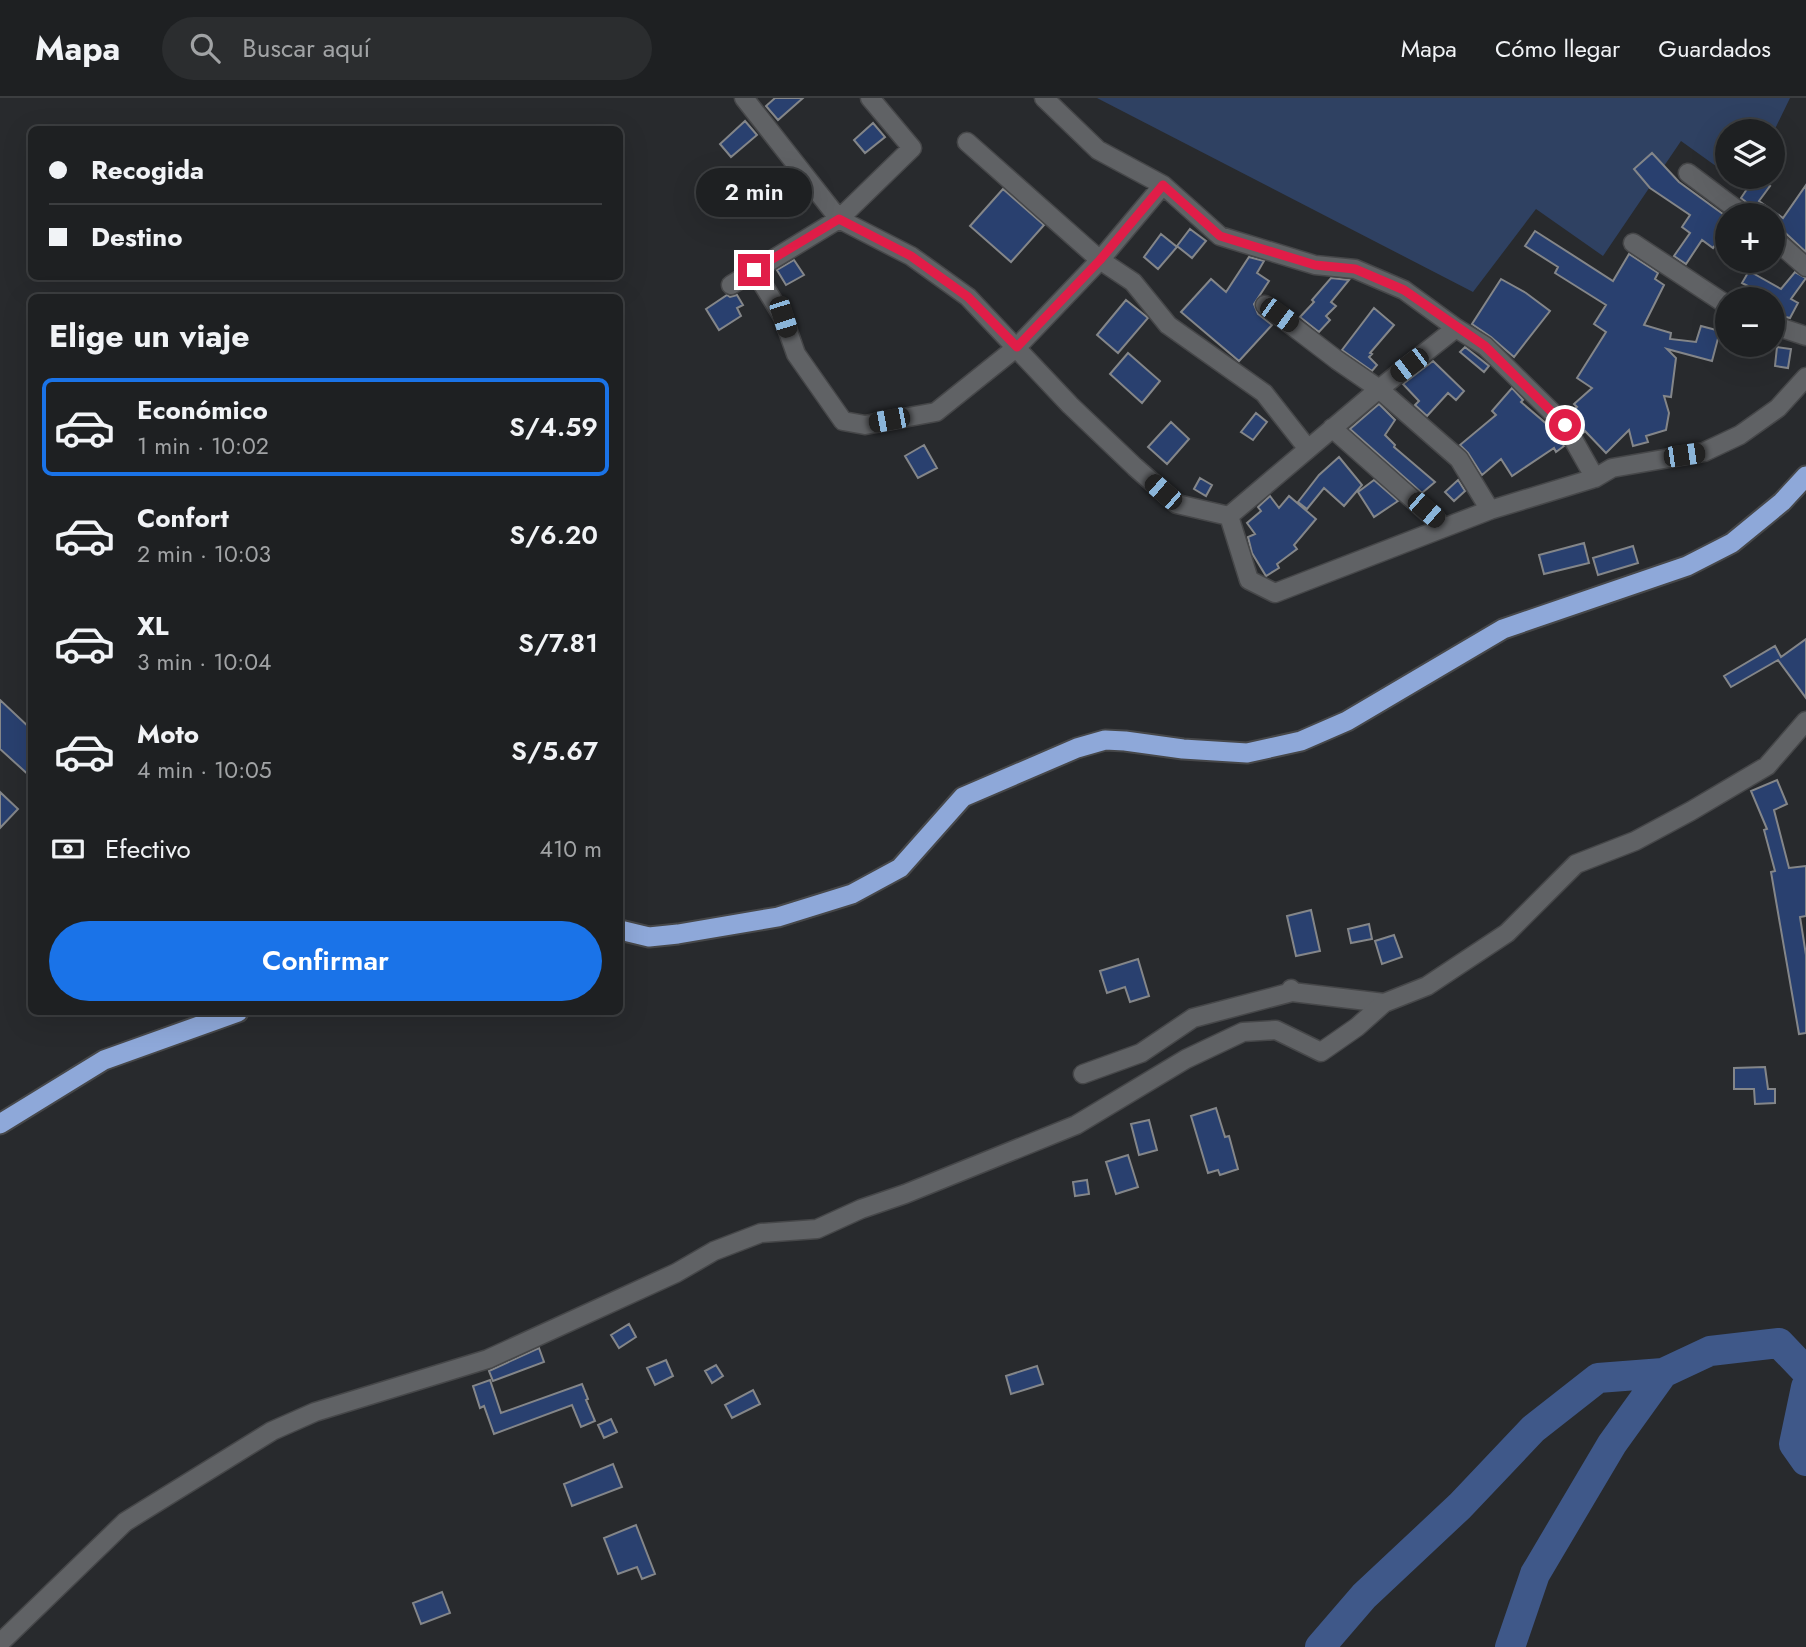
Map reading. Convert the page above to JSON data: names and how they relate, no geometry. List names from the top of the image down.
{
  "page": {
    "header": "Mapa",
    "search": "Buscar aquí",
    "nav": ["Mapa", "Cómo llegar", "Guardados"],
    "map_buttons": ["+", "−"],
    "banner": ["Recogida", "Destino"],
    "bubble": "2 min",
    "heading": "Elige un viaje",
    "list": [
      {
        "name": "Económico",
        "note": "1 min · 10:02",
        "value": "S/4.59"
      },
      {
        "name": "Confort",
        "note": "2 min · 10:03",
        "value": "S/6.20"
      },
      {
        "name": "XL",
        "note": "3 min · 10:04",
        "value": "S/7.81"
      },
      {
        "name": "Moto",
        "note": "4 min · 10:05",
        "value": "S/5.67"
      }
    ],
    "pay": ["Efectivo", "410 m"],
    "buttons": "Confirmar"
  }
}
